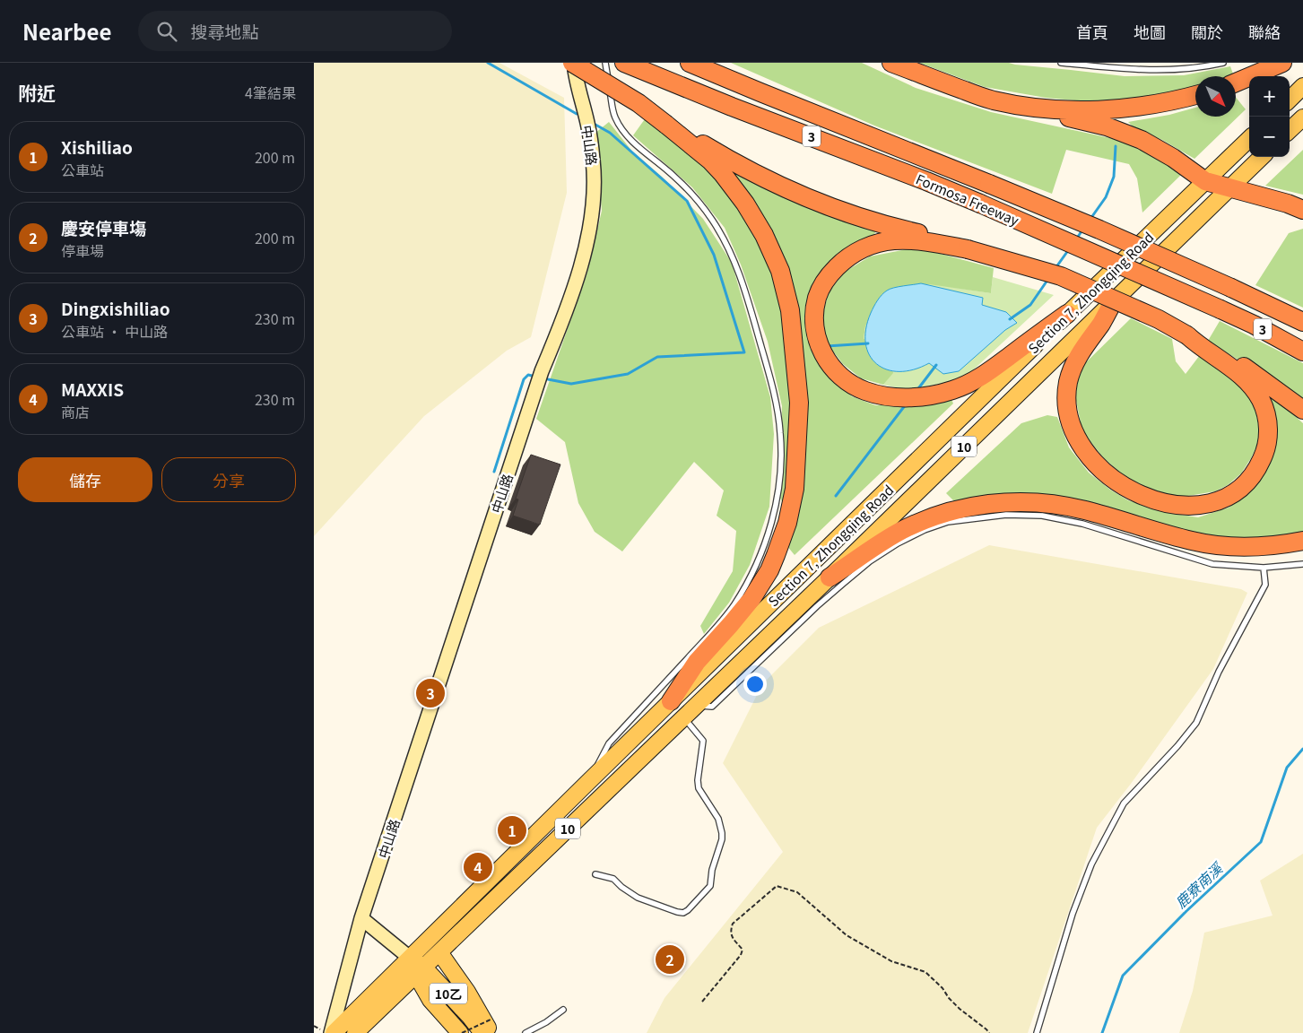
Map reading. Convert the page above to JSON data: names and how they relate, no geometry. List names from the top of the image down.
{
  "streets": {
    "highway": ["3", "Formosa Freeway"],
    "main road": ["Section 7, Zhongqing Road", "10", "10乙"],
    "street": ["中山路"]
  },
  "crossings": [
    ["中山路", "10"],
    ["Section 7, Zhongqing Road", "10"],
    ["Section 7, Zhongqing Road", "10乙"],
    ["10", "10乙"]
  ],
  "water": ["鹿寮南溪"],
  "north": "bottom right",
  "page": {
    "header": "Nearbee",
    "search": "搜尋地點",
    "nav": [
      "首頁",
      "地圖",
      "關於",
      "聯絡"
    ],
    "heading": ["附近", "4筆結果"],
    "map_buttons": ["+", "−"],
    "list": [
      {
        "mark": "1",
        "name": "Xishiliao",
        "note": "公車站",
        "value": "200 m"
      },
      {
        "mark": "2",
        "name": "慶安停車塲",
        "note": "停車場",
        "value": "200 m"
      },
      {
        "mark": "3",
        "name": "Dingxishiliao",
        "note": "公車站 · 中山路",
        "value": "230 m"
      },
      {
        "mark": "4",
        "name": "MAXXIS",
        "note": "商店",
        "value": "230 m"
      }
    ],
    "buttons": ["儲存", "分享"],
    "pins": [
      "3",
      "1",
      "4",
      "2"
    ]
  }
}
